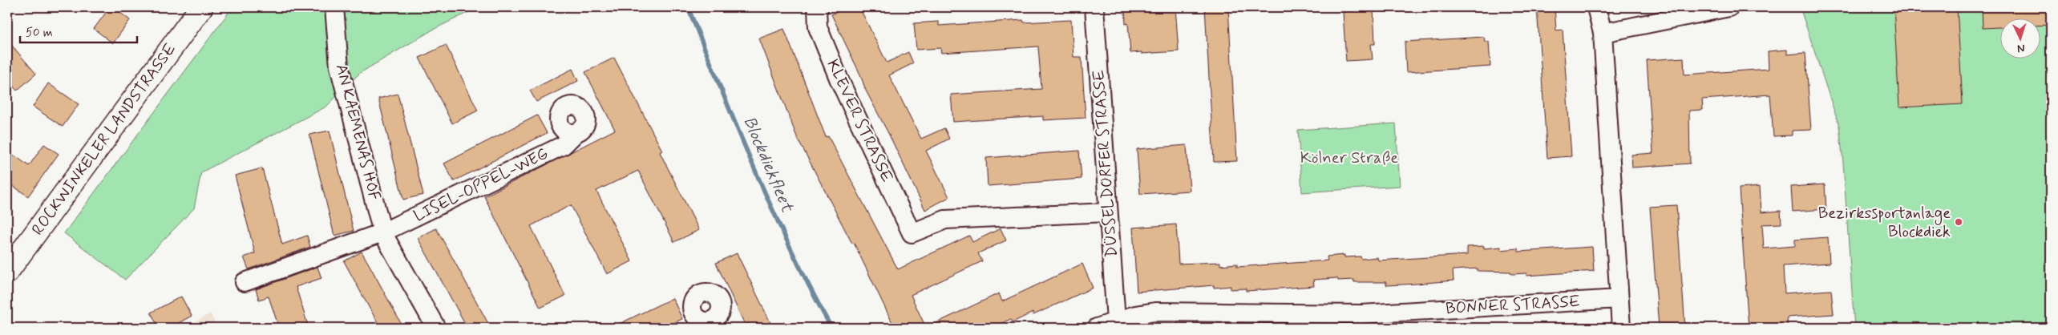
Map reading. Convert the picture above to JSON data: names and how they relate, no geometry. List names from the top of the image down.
{
  "streets": {
    "main road": ["ROCKWINKELER LANDSTRASSE"],
    "street": [
      "KLEVER STRASSE",
      "AN KAEMENAS HOF",
      "DÜSSELDORFER STRASSE",
      "LISEL-OPPEL-WEG",
      "BONNER STRASSE"
    ]
  },
  "crossings": [
    ["KLEVER STRASSE", "DÜSSELDORFER STRASSE"],
    ["AN KAEMENAS HOF", "LISEL-OPPEL-WEG"],
    ["DÜSSELDORFER STRASSE", "BONNER STRASSE"]
  ],
  "water": ["Blockdiekfleet"],
  "parks": ["Kölner Straße"],
  "places": ["Bezirkssportanlage Blockdiek"],
  "scale_bar": "50 m",
  "north": "bottom"
}
